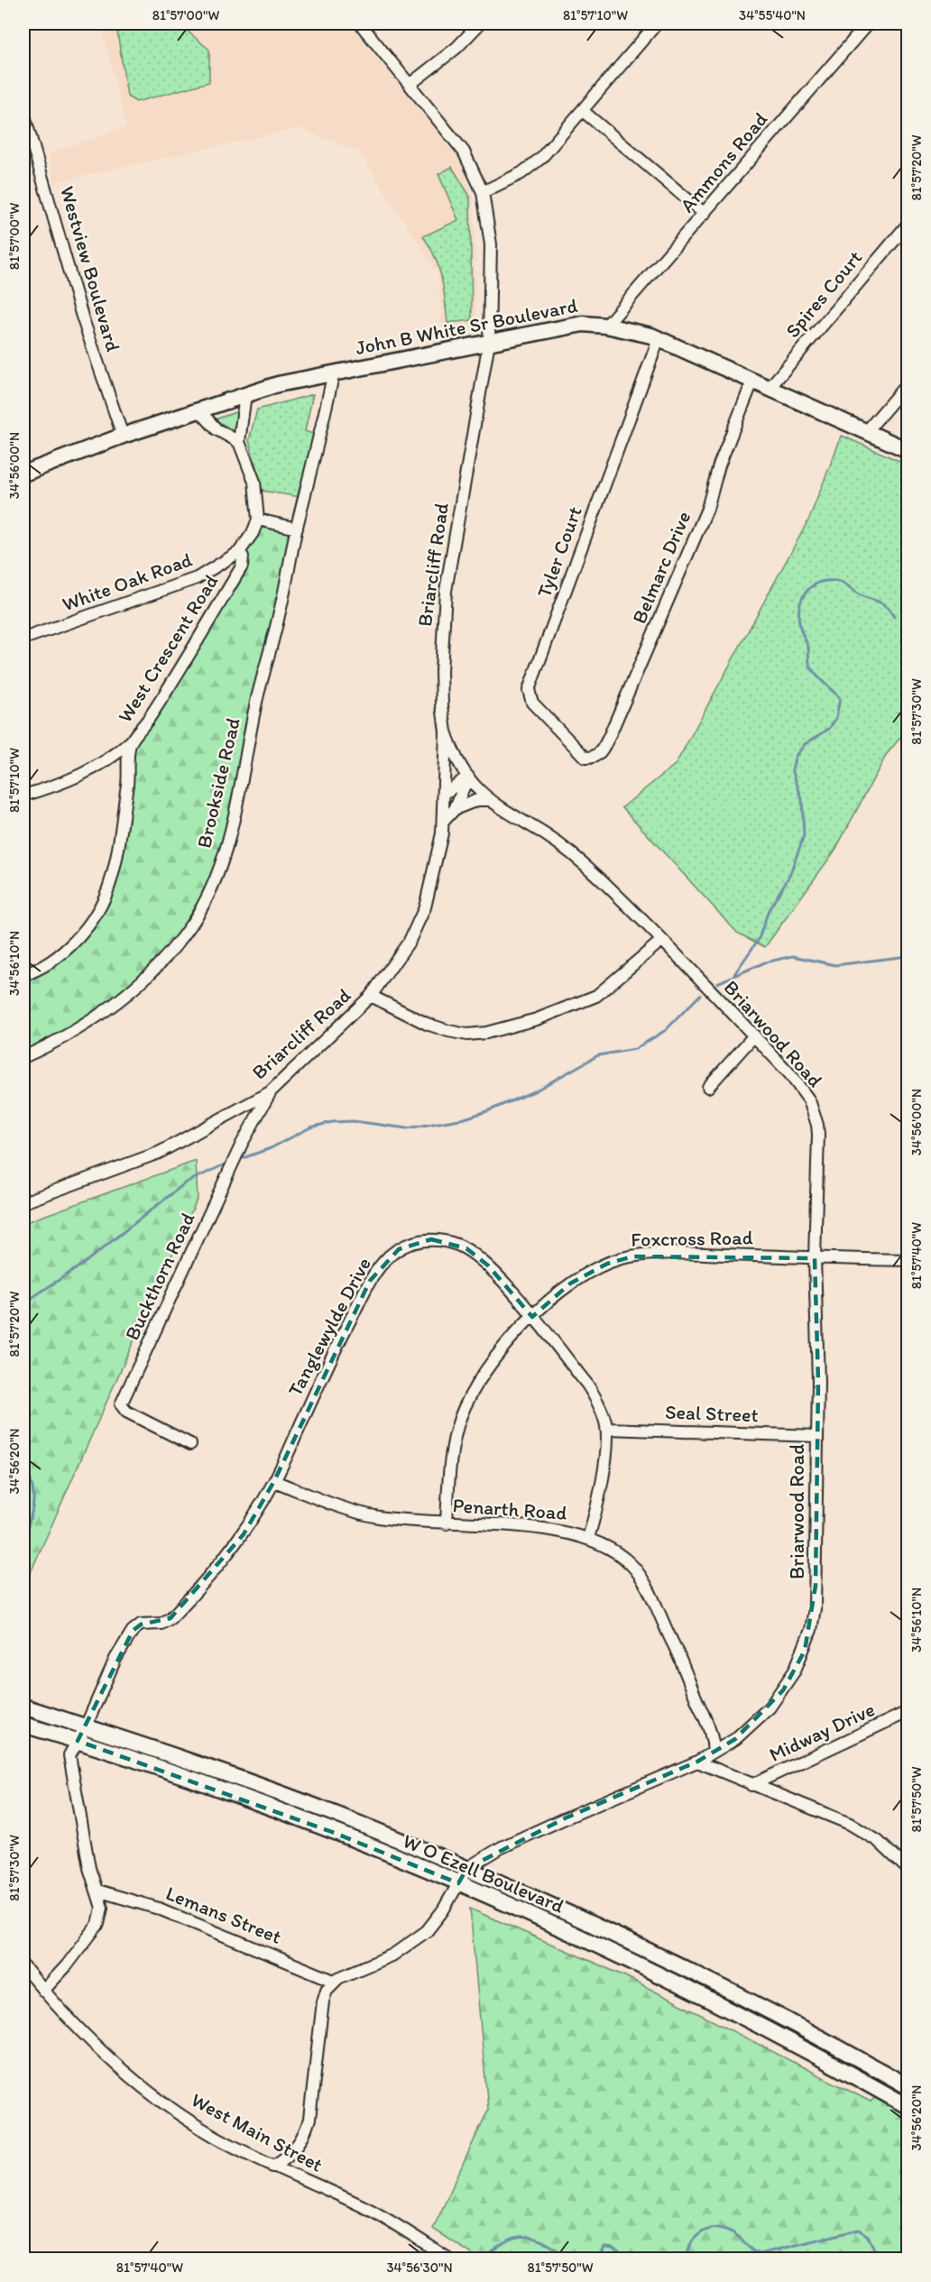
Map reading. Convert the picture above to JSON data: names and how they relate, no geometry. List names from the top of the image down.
{
  "streets": {
    "main road": ["John B White Sr Boulevard", "W O Ezell Boulevard"],
    "street": [
      "Ammons Road",
      "Westview Boulevard",
      "Spires Court",
      "Tyler Court",
      "Briarcliff Road",
      "Belmarc Drive",
      "White Oak Road",
      "West Crescent Road",
      "Brookside Road",
      "Briarwood Road",
      "Foxcross Road",
      "Buckthorn Road",
      "Tanglewylde Drive",
      "Seal Street",
      "Penarth Road",
      "Midway Drive",
      "Lemans Street",
      "West Main Street"
    ]
  },
  "crossings": [
    ["Ammons Road", "John B White Sr Boulevard"],
    ["Westview Boulevard", "John B White Sr Boulevard"],
    ["Spires Court", "John B White Sr Boulevard"],
    ["John B White Sr Boulevard", "Tyler Court"],
    ["John B White Sr Boulevard", "Briarcliff Road"],
    ["John B White Sr Boulevard", "Belmarc Drive"],
    ["John B White Sr Boulevard", "Brookside Road"],
    ["Tyler Court", "Belmarc Drive"],
    ["Briarcliff Road", "Briarwood Road"],
    ["Briarcliff Road", "Buckthorn Road"],
    ["White Oak Road", "West Crescent Road"],
    ["Briarwood Road", "Foxcross Road"],
    ["Briarwood Road", "Seal Street"],
    ["Briarwood Road", "Penarth Road"],
    ["Briarwood Road", "W O Ezell Boulevard"],
    ["Briarwood Road", "Lemans Street"],
    ["Foxcross Road", "Tanglewylde Drive"],
    ["Foxcross Road", "Penarth Road"],
    ["Tanglewylde Drive", "Seal Street"],
    ["Tanglewylde Drive", "Penarth Road"],
    ["Tanglewylde Drive", "W O Ezell Boulevard"],
    ["Tanglewylde Drive", "Lemans Street"],
    ["Tanglewylde Drive", "West Main Street"]
  ],
  "coordinates": [
    "81°57'00\"W",
    "81°57'10\"W",
    "34°55'40\"N",
    "81°57'20\"W",
    "34°56'00\"N",
    "81°57'30\"W",
    "34°56'10\"N",
    "81°57'40\"W",
    "34°56'20\"N",
    "81°57'50\"W",
    "34°56'30\"N"
  ]
}
